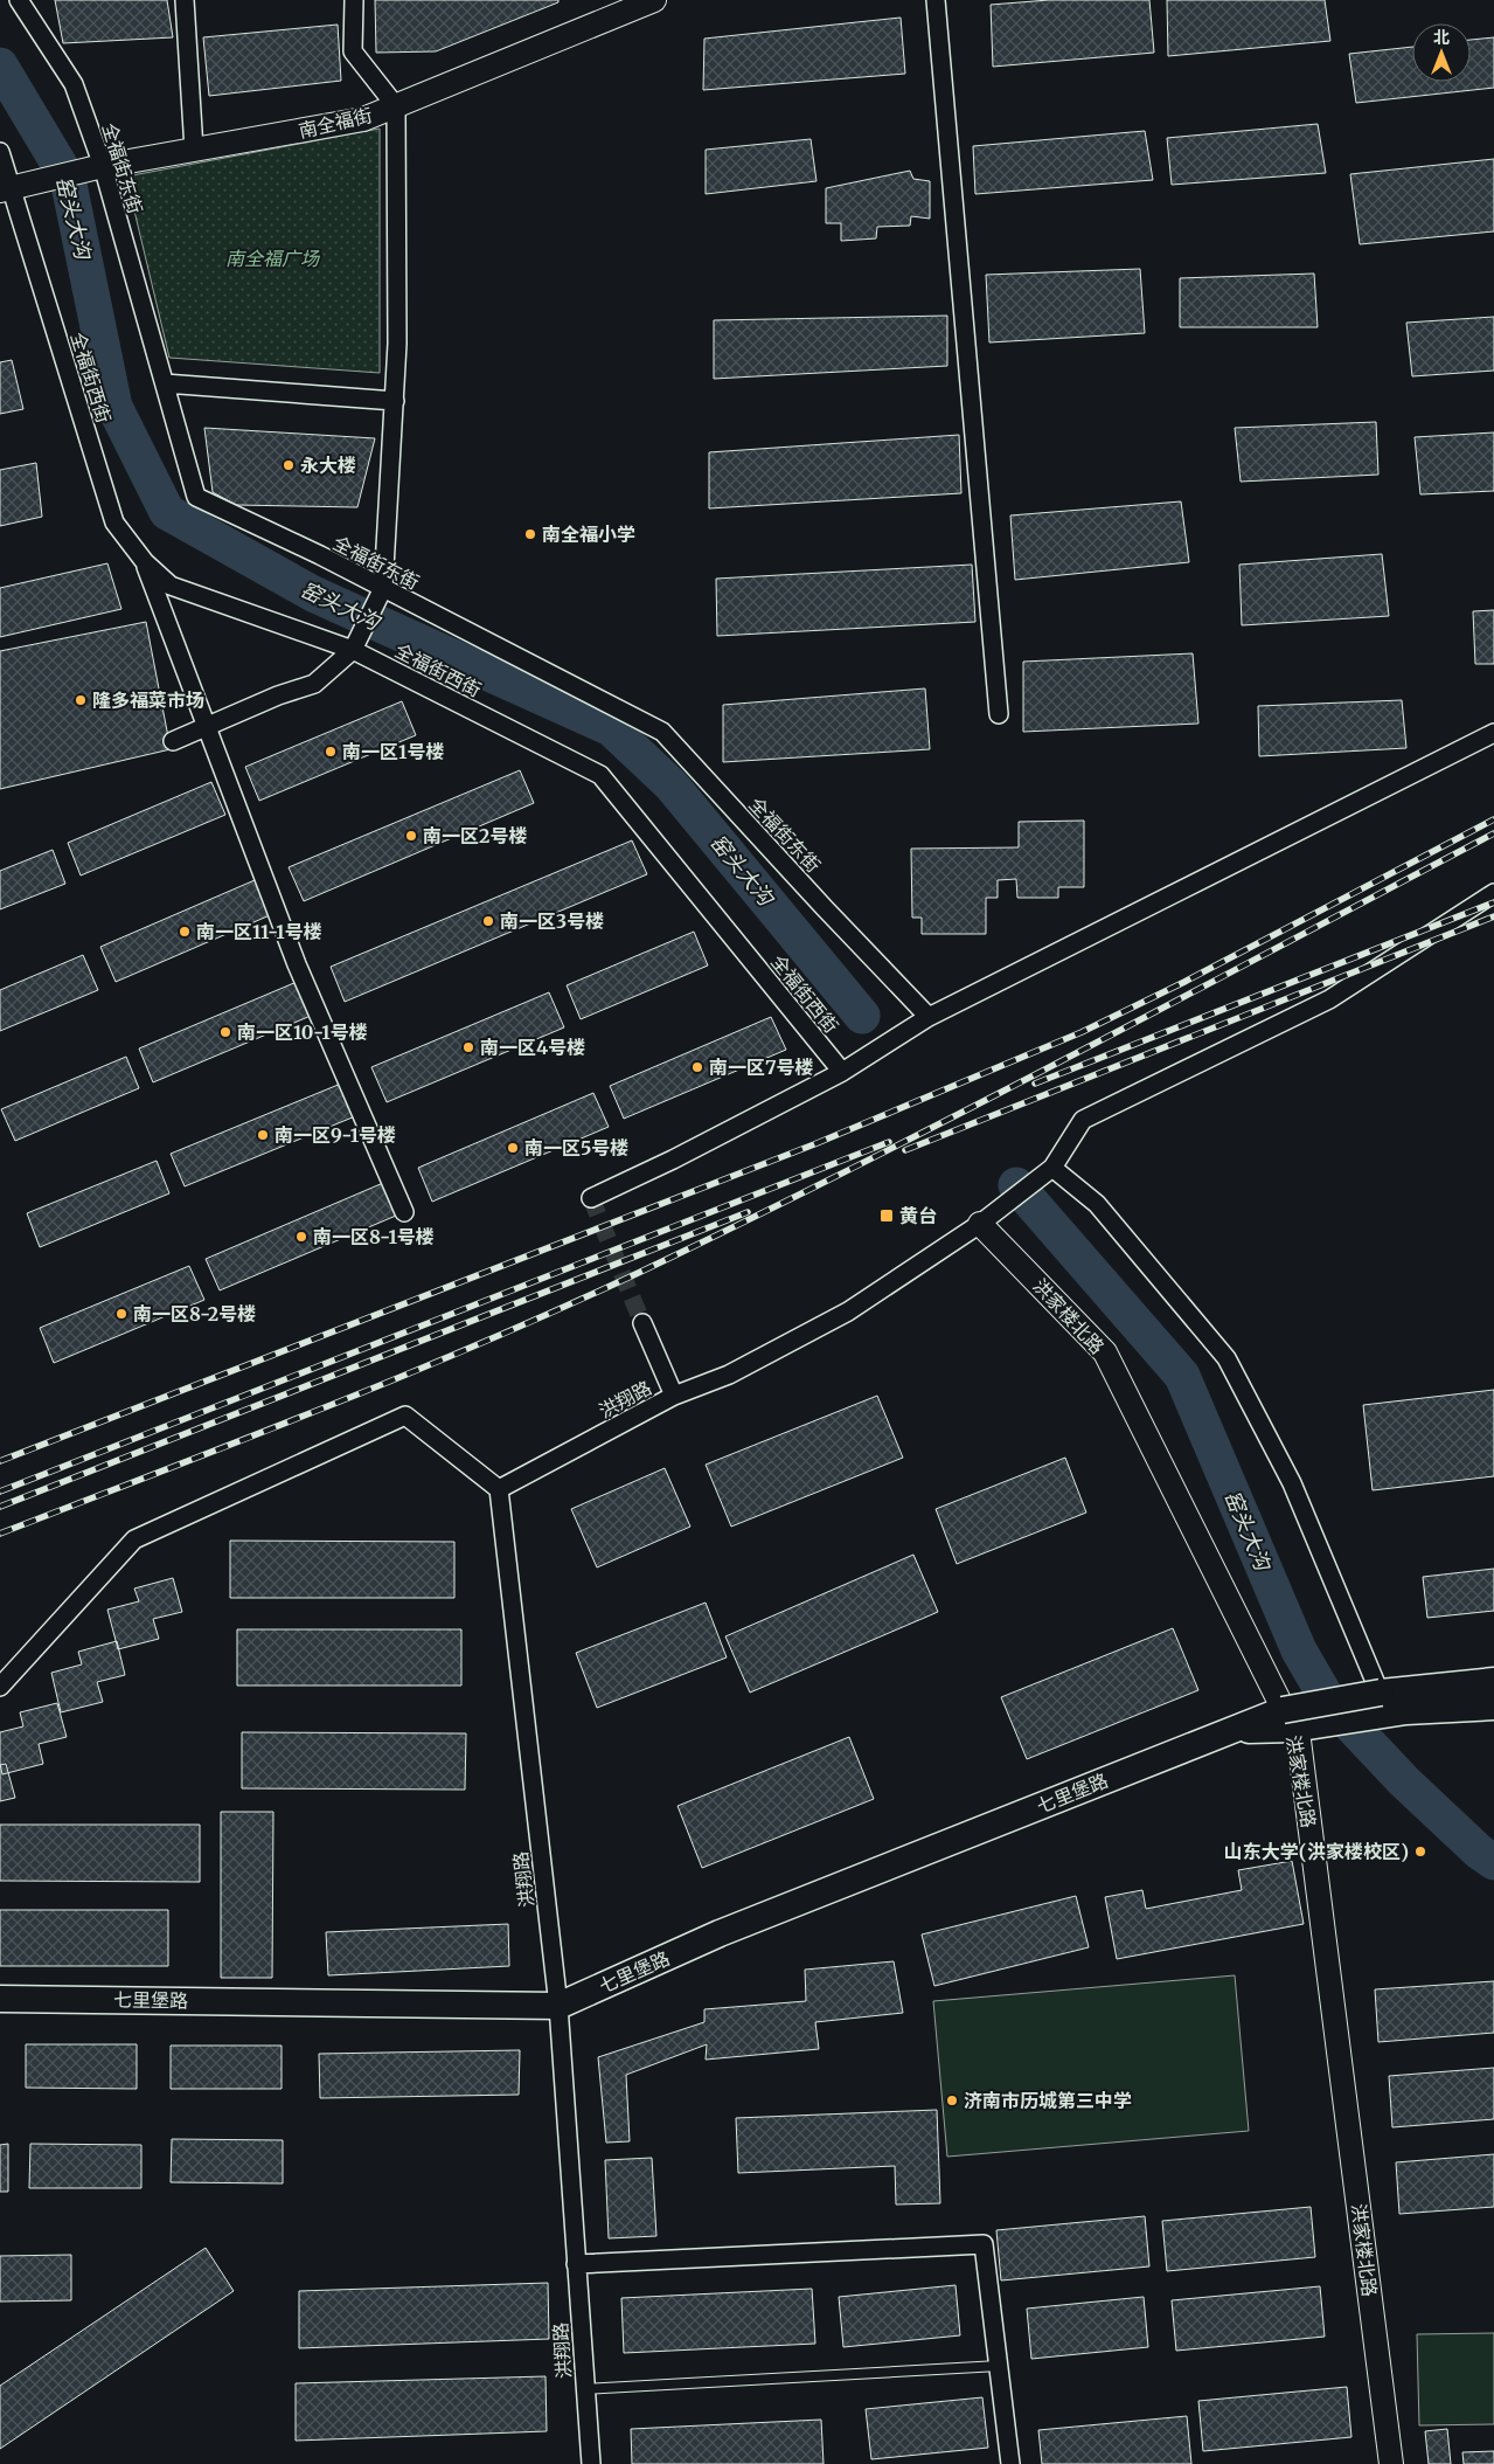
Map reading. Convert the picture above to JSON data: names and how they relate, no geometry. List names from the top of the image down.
{
  "streets": {
    "main road": ["七里堡路"],
    "street": [
      "南全福街",
      "全福街东街",
      "全福街西街",
      "洪家楼北路",
      "洪翔路"
    ]
  },
  "crossings": [
    ["南全福街", "全福街东街"],
    ["南全福街", "全福街西街"],
    ["洪家楼北路", "洪翔路"],
    ["洪家楼北路", "七里堡路"],
    ["洪翔路", "七里堡路"]
  ],
  "water": ["窑头大沟"],
  "parks": ["南全福广场"],
  "places": {
    "other": [
      "永大楼",
      "南全福小学",
      "隆多福菜市场",
      "南一区1号楼",
      "南一区2号楼",
      "南一区3号楼",
      "南一区11-1号楼",
      "南一区10-1号楼",
      "南一区4号楼",
      "南一区7号楼",
      "南一区9-1号楼",
      "南一区5号楼",
      "南一区8-1号楼",
      "南一区8-2号楼",
      "山东大学(洪家楼校区)",
      "济南市历城第三中学"
    ],
    "transit": ["黄台"]
  },
  "north": "top"
}
